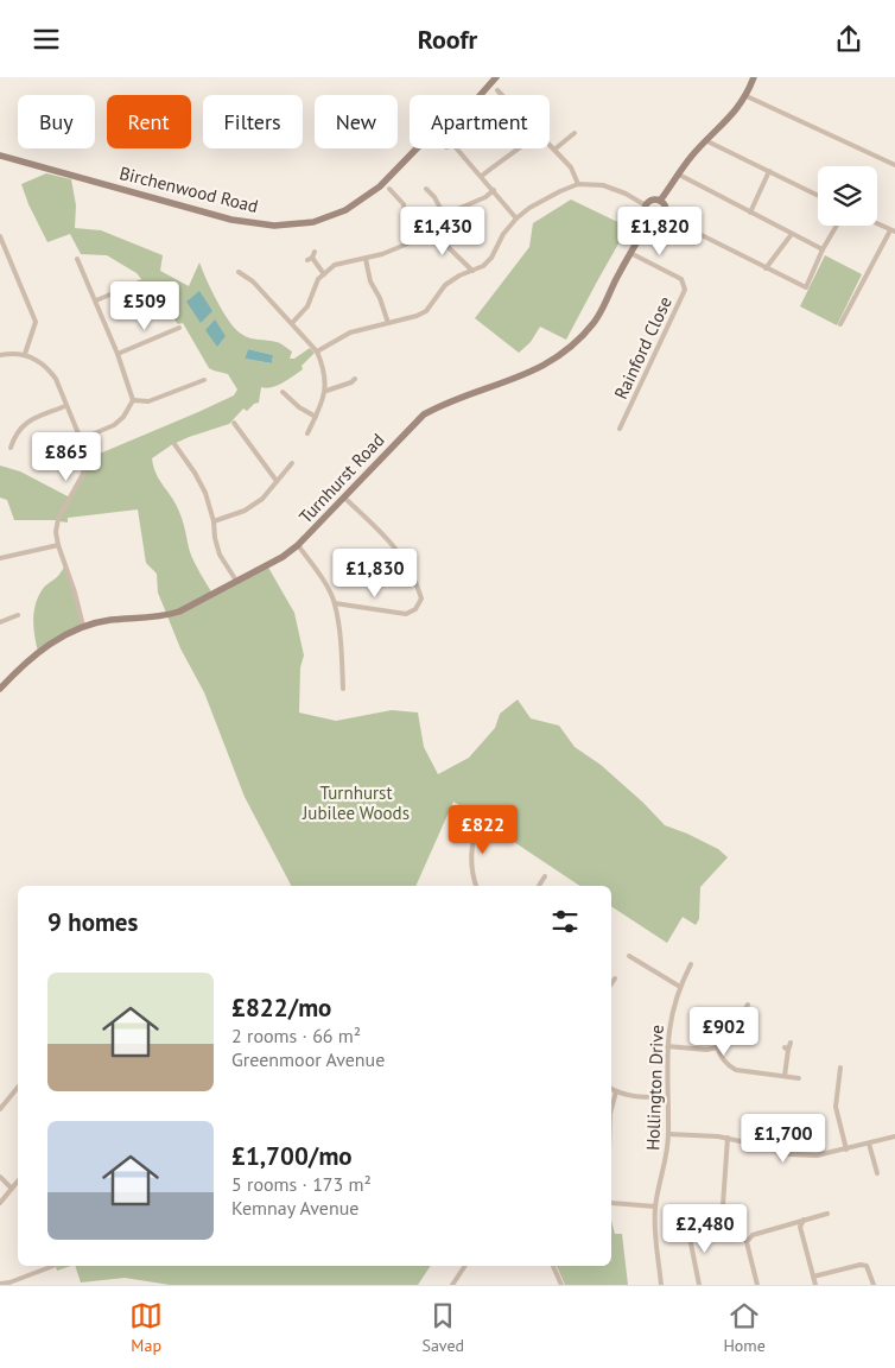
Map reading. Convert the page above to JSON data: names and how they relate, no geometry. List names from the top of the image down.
{
  "streets": {
    "street": [
      "Birchenwood Road",
      "Rainford Close",
      "Turnhurst Road",
      "Hollington Drive"
    ]
  },
  "crossings": [
    ["Rainford Close", "Turnhurst Road"]
  ],
  "parks": ["Turnhurst Jubilee Woods"],
  "page": {
    "header": "Roofr",
    "chip": [
      "Buy",
      "Rent",
      "Filters",
      "New",
      "Apartment"
    ],
    "price": [
      "£1,430",
      "£1,820",
      "£509",
      "£865",
      "£1,830",
      "£822",
      "£902",
      "£1,700",
      "£2,480"
    ],
    "heading": "9 homes",
    "list": [
      {
        "name": "£822/mo",
        "note": "2 rooms · 66 m² · Greenmoor Avenue"
      },
      {
        "name": "£1,700/mo",
        "note": "5 rooms · 173 m² · Kemnay Avenue"
      }
    ],
    "tabs": ["Map", "Saved", "Home"]
  }
}
